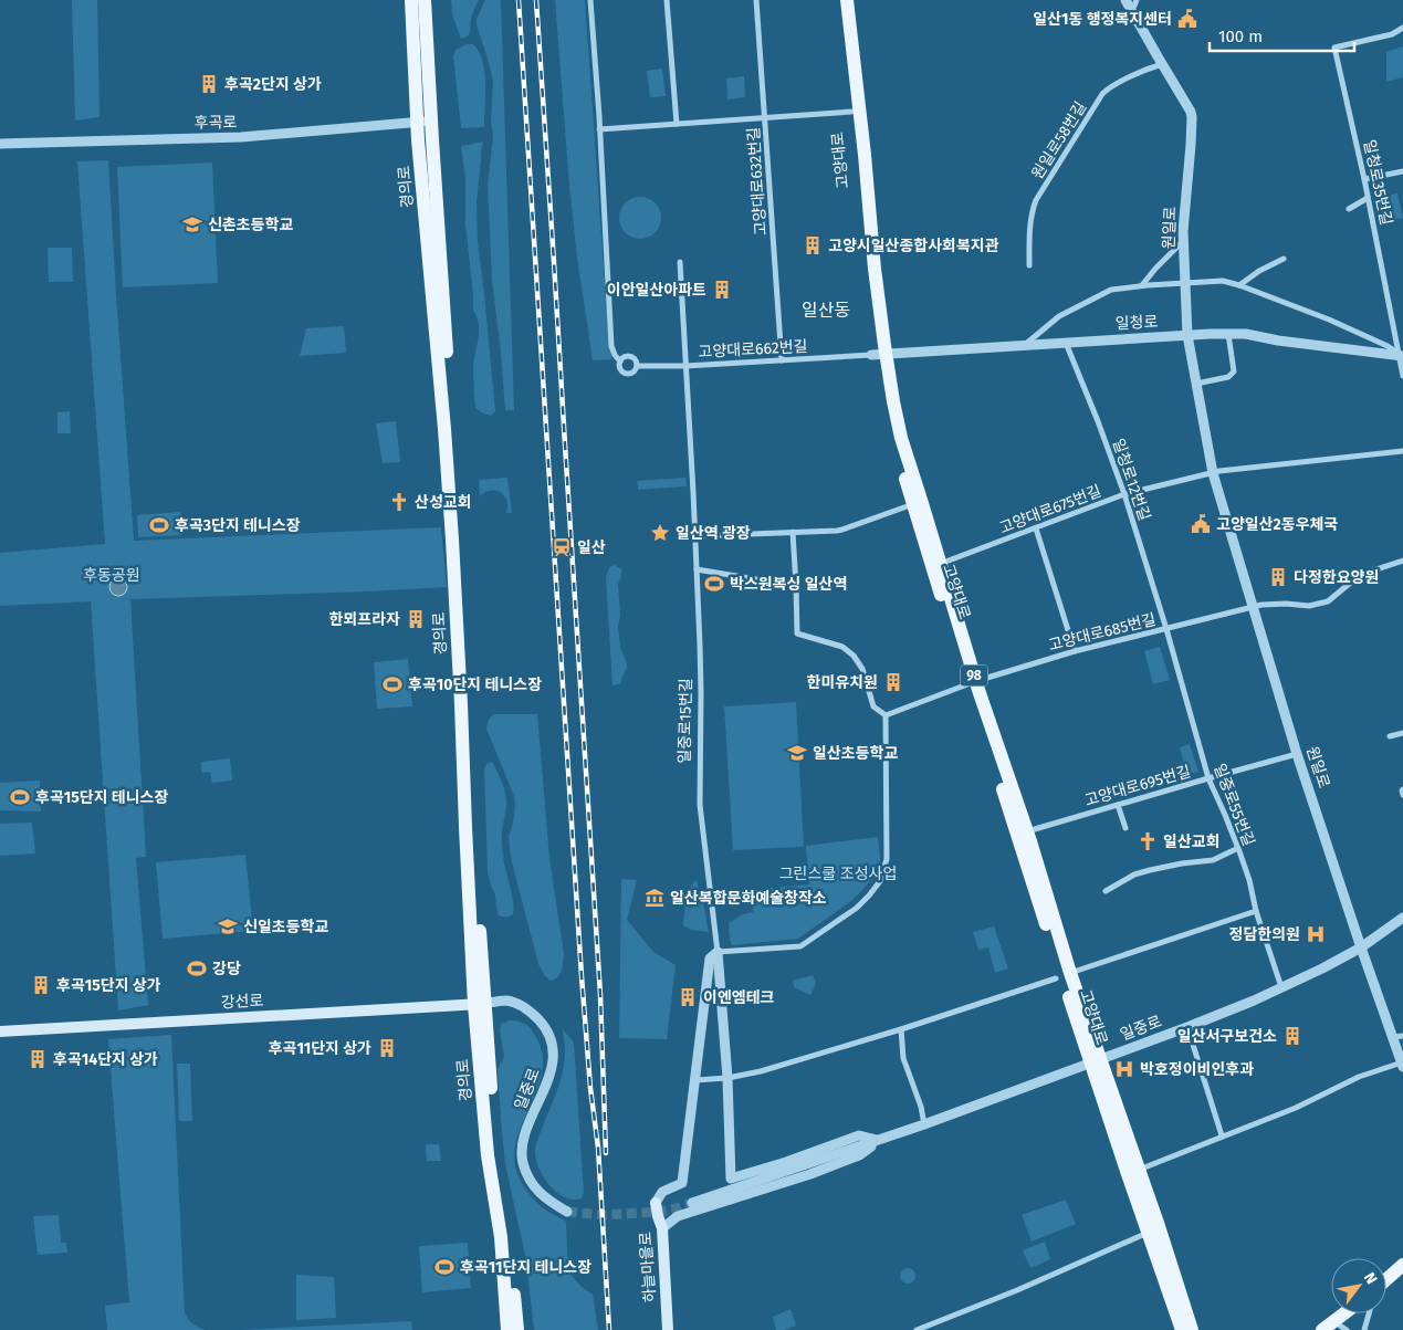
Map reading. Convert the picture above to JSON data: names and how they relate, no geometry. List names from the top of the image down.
{
  "streets": {
    "main road": [
      "고양대로",
      "경의로",
      "98",
      "강선로",
      "하늘마을로"
    ],
    "street": [
      "후곡로",
      "원일로58번길",
      "고양대로632번길",
      "일청로35번길",
      "원일로",
      "일청로",
      "고양대로662번길",
      "일청로12번길",
      "고양대로675번길",
      "고양대로685번길",
      "일중로15번길",
      "고양대로695번길",
      "일중로55번길",
      "일중로"
    ]
  },
  "crossings": [
    ["후곡로", "경의로"],
    ["원일로58번길", "원일로"],
    ["고양대로", "일청로"],
    ["고양대로", "고양대로662번길"],
    ["고양대로", "고양대로675번길"],
    ["고양대로", "고양대로685번길"],
    ["고양대로", "고양대로695번길"],
    ["고양대로", "일중로55번길"],
    ["고양대로", "일중로"],
    ["고양대로632번길", "고양대로662번길"],
    ["일청로35번길", "일청로"],
    ["경의로", "강선로"],
    ["경의로", "일중로"],
    ["원일로", "일청로"],
    ["원일로", "고양대로675번길"],
    ["원일로", "고양대로685번길"],
    ["원일로", "고양대로695번길"],
    ["원일로", "일중로"],
    ["일청로", "고양대로662번길"],
    ["일청로", "일청로12번길"],
    ["고양대로662번길", "일중로15번길"],
    ["일청로12번길", "고양대로675번길"],
    ["일청로12번길", "고양대로685번길"],
    ["일청로12번길", "일중로55번길"],
    ["고양대로685번길", "일중로55번길"],
    ["일중로15번길", "일중로"],
    ["고양대로695번길", "일중로55번길"],
    ["일중로55번길", "일중로"],
    ["강선로", "일중로"],
    ["일중로", "하늘마을로"]
  ],
  "districts": ["일산동"],
  "parks": ["후동공원", "그린스쿨 조성사업"],
  "places": {
    "public building": ["일산1동 행정복지센터", "고양일산2동우체국"],
    "building": [
      "후곡2단지 상가",
      "고양시일산종합사회복지관",
      "이안일산아파트",
      "다정한요양원",
      "한뫼프라자",
      "한미유치원",
      "후곡15단지 상가",
      "이엔엠테크",
      "일산서구보건소",
      "후곡11단지 상가",
      "후곡14단지 상가"
    ],
    "school or university": ["신촌초등학교", "일산초등학교", "신일초등학교"],
    "church": ["산성교회", "일산교회"],
    "sports": [
      "후곡3단지 테니스장",
      "박스원복싱 일산역",
      "후곡10단지 테니스장",
      "후곡15단지 테니스장",
      "강당",
      "후곡11단지 테니스장"
    ],
    "place": ["일산역 광장"],
    "station": ["일산"],
    "museum": ["일산복합문화예술창작소"],
    "hospital": ["정담한의원", "박호정이비인후과"]
  },
  "scale_bar": "100 m",
  "north": "top right"
}
